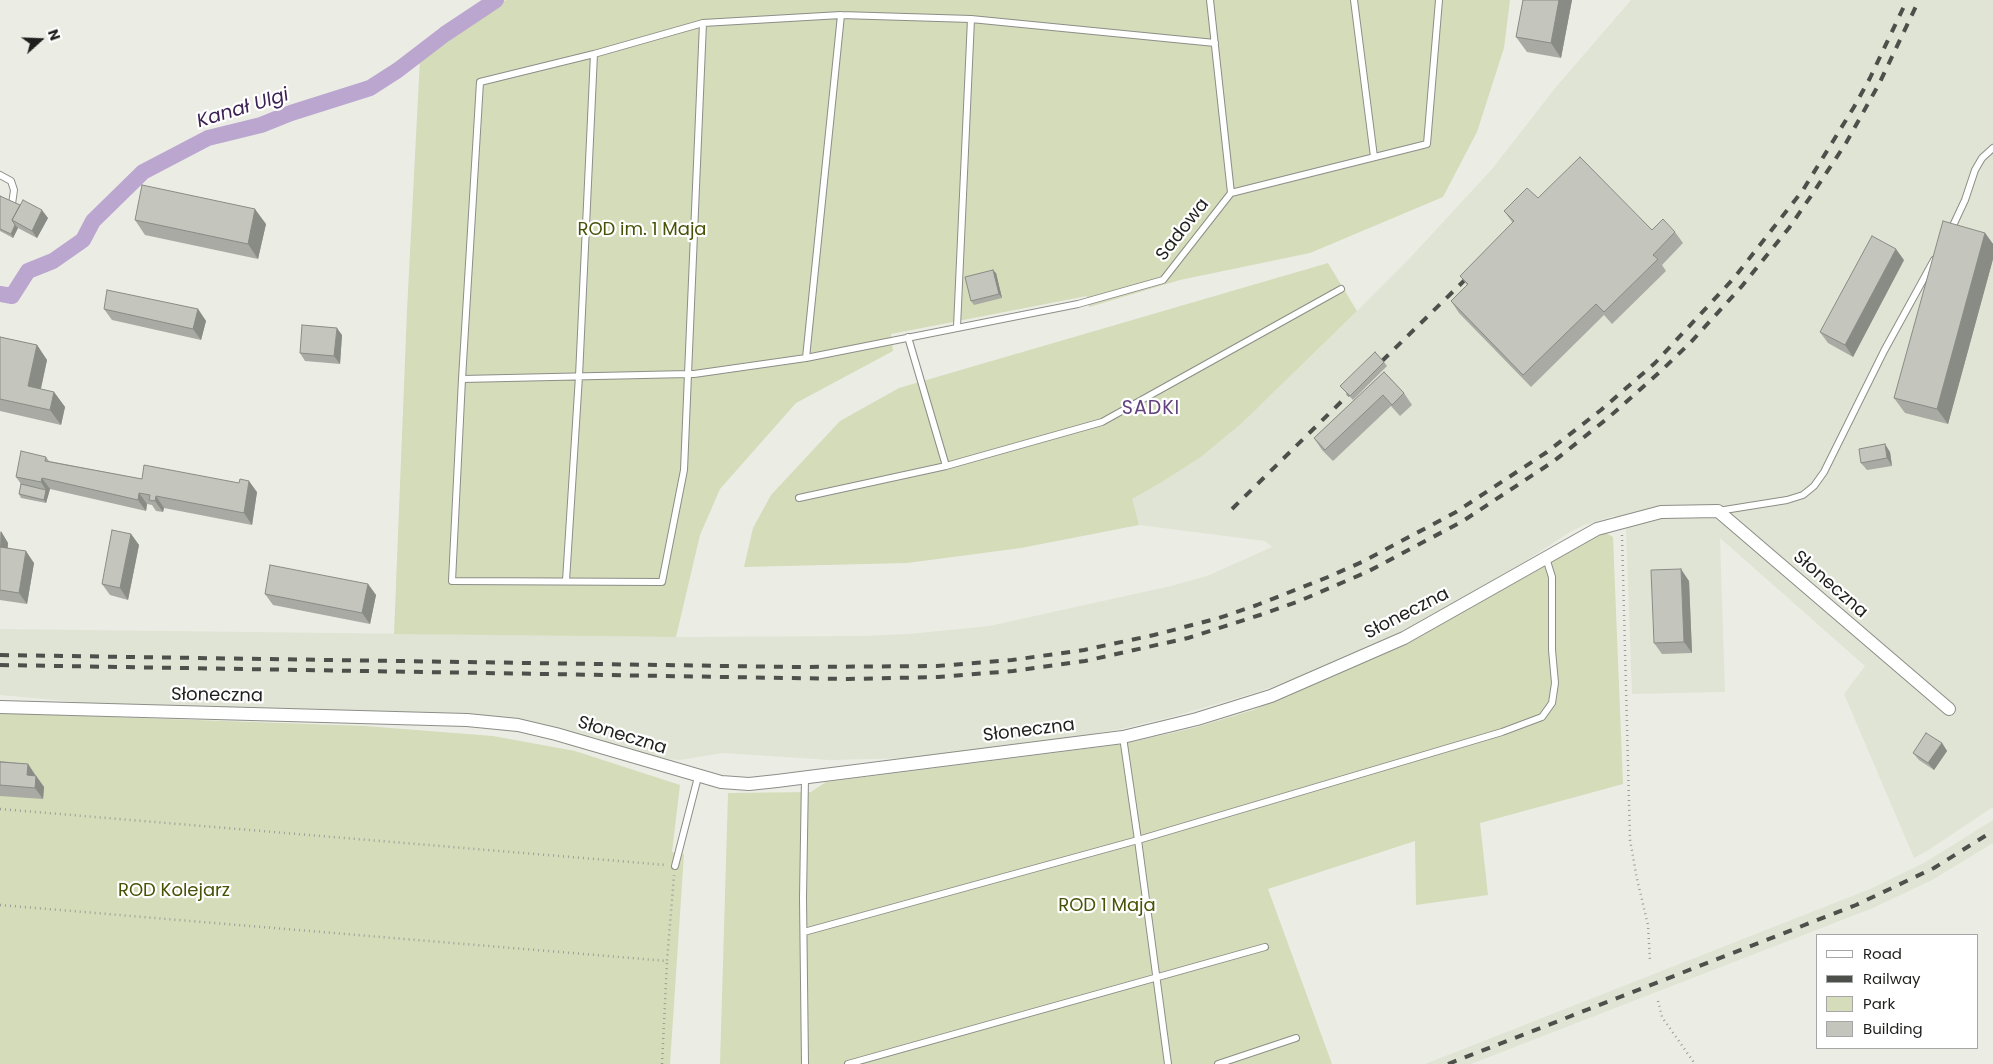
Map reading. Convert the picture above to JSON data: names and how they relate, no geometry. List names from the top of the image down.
{
  "streets": {
    "street": ["Słoneczna"],
    "lane": ["Sadowa"]
  },
  "districts": ["SADKI"],
  "water": ["Kanał Ulgi"],
  "parks": ["ROD im. 1 Maja", "ROD Kolejarz", "ROD 1 Maja"],
  "legend": [
    "Road",
    "Railway",
    "Park",
    "Building"
  ],
  "north": "right"
}
